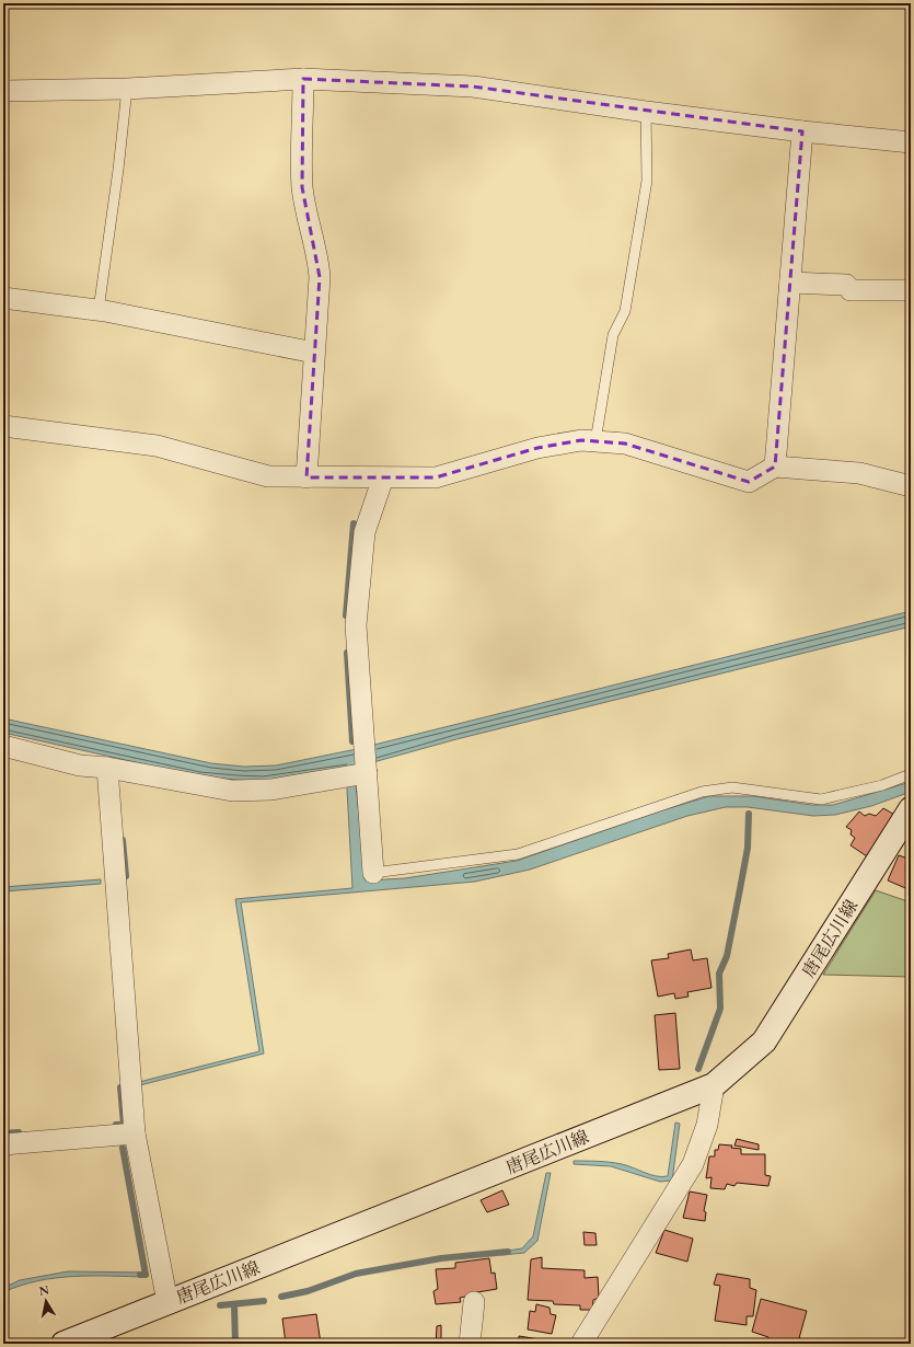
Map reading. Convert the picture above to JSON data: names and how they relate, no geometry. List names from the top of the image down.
{
  "streets": {
    "main road": ["唐尾広川線"]
  },
  "north": "top"
}
